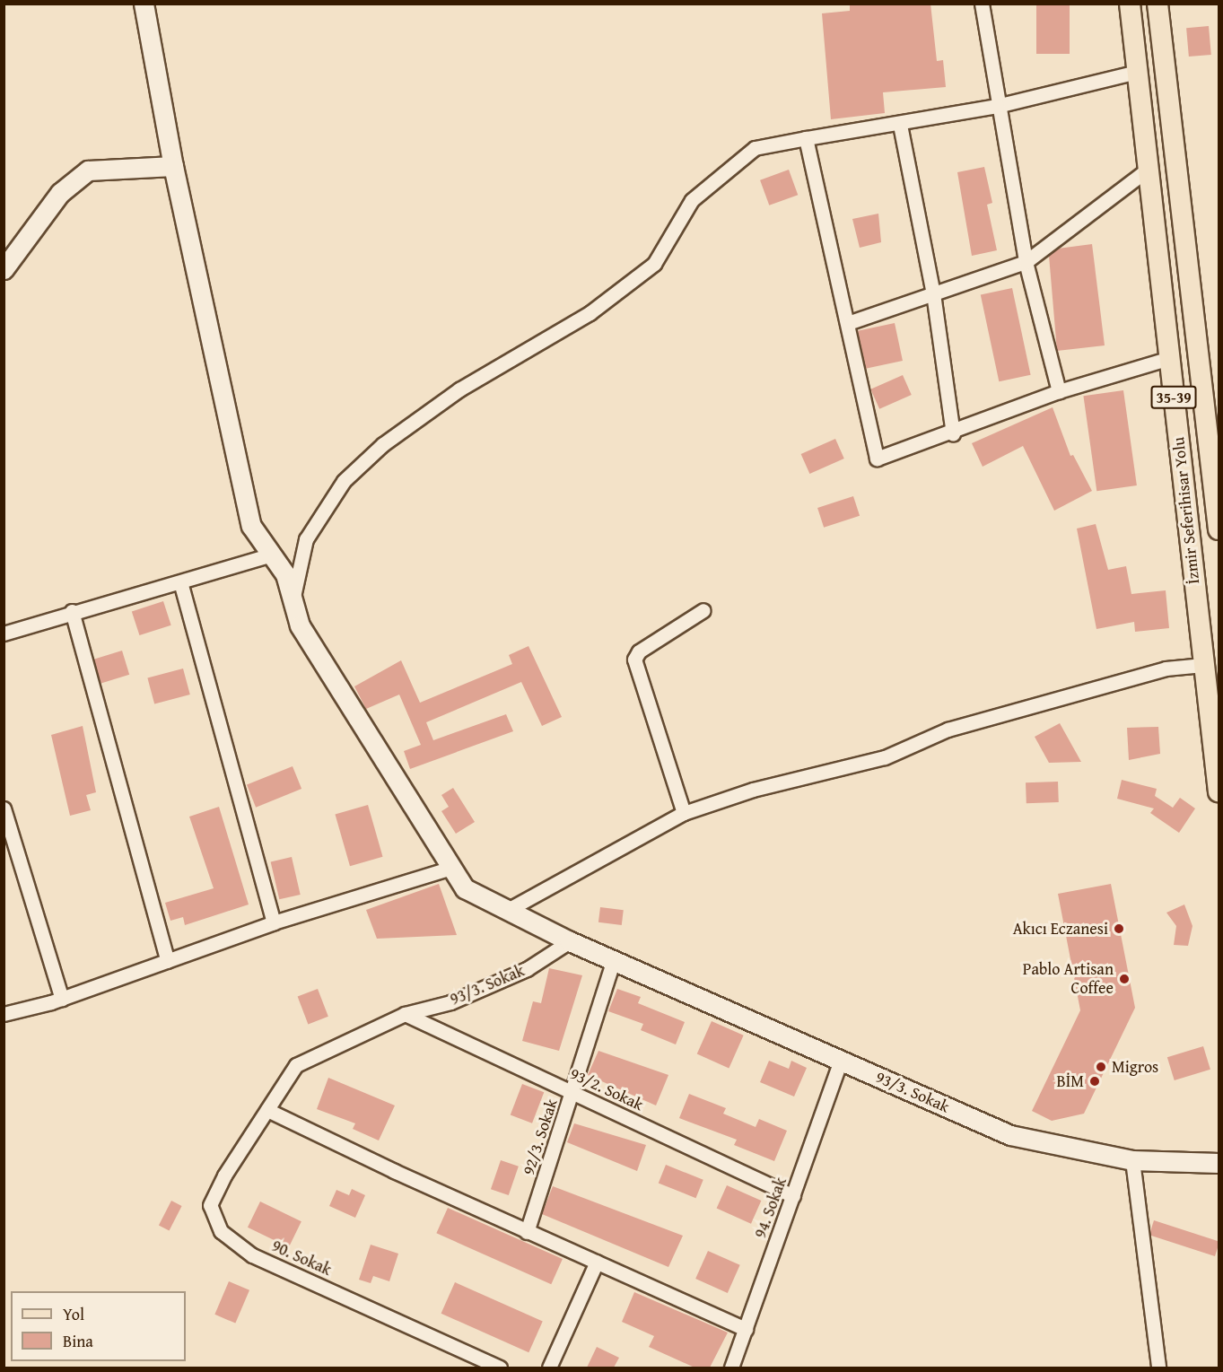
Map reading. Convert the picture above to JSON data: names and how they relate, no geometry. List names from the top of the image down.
{
  "streets": {
    "main road": ["35-39", "İzmir Seferihisar Yolu"],
    "street": [
      "93/3. Sokak",
      "93/2. Sokak",
      "92/3. Sokak",
      "94. Sokak",
      "90. Sokak"
    ]
  },
  "crossings": [
    ["93/3. Sokak", "93/2. Sokak"],
    ["93/3. Sokak", "92/3. Sokak"],
    ["93/3. Sokak", "94. Sokak"],
    ["93/3. Sokak", "90. Sokak"],
    ["93/2. Sokak", "92/3. Sokak"],
    ["93/2. Sokak", "94. Sokak"]
  ],
  "places": [
    "Akıcı Eczanesi",
    "Pablo Artisan Coffee",
    "Migros",
    "BİM"
  ],
  "legend": ["Yol", "Bina"]
}
